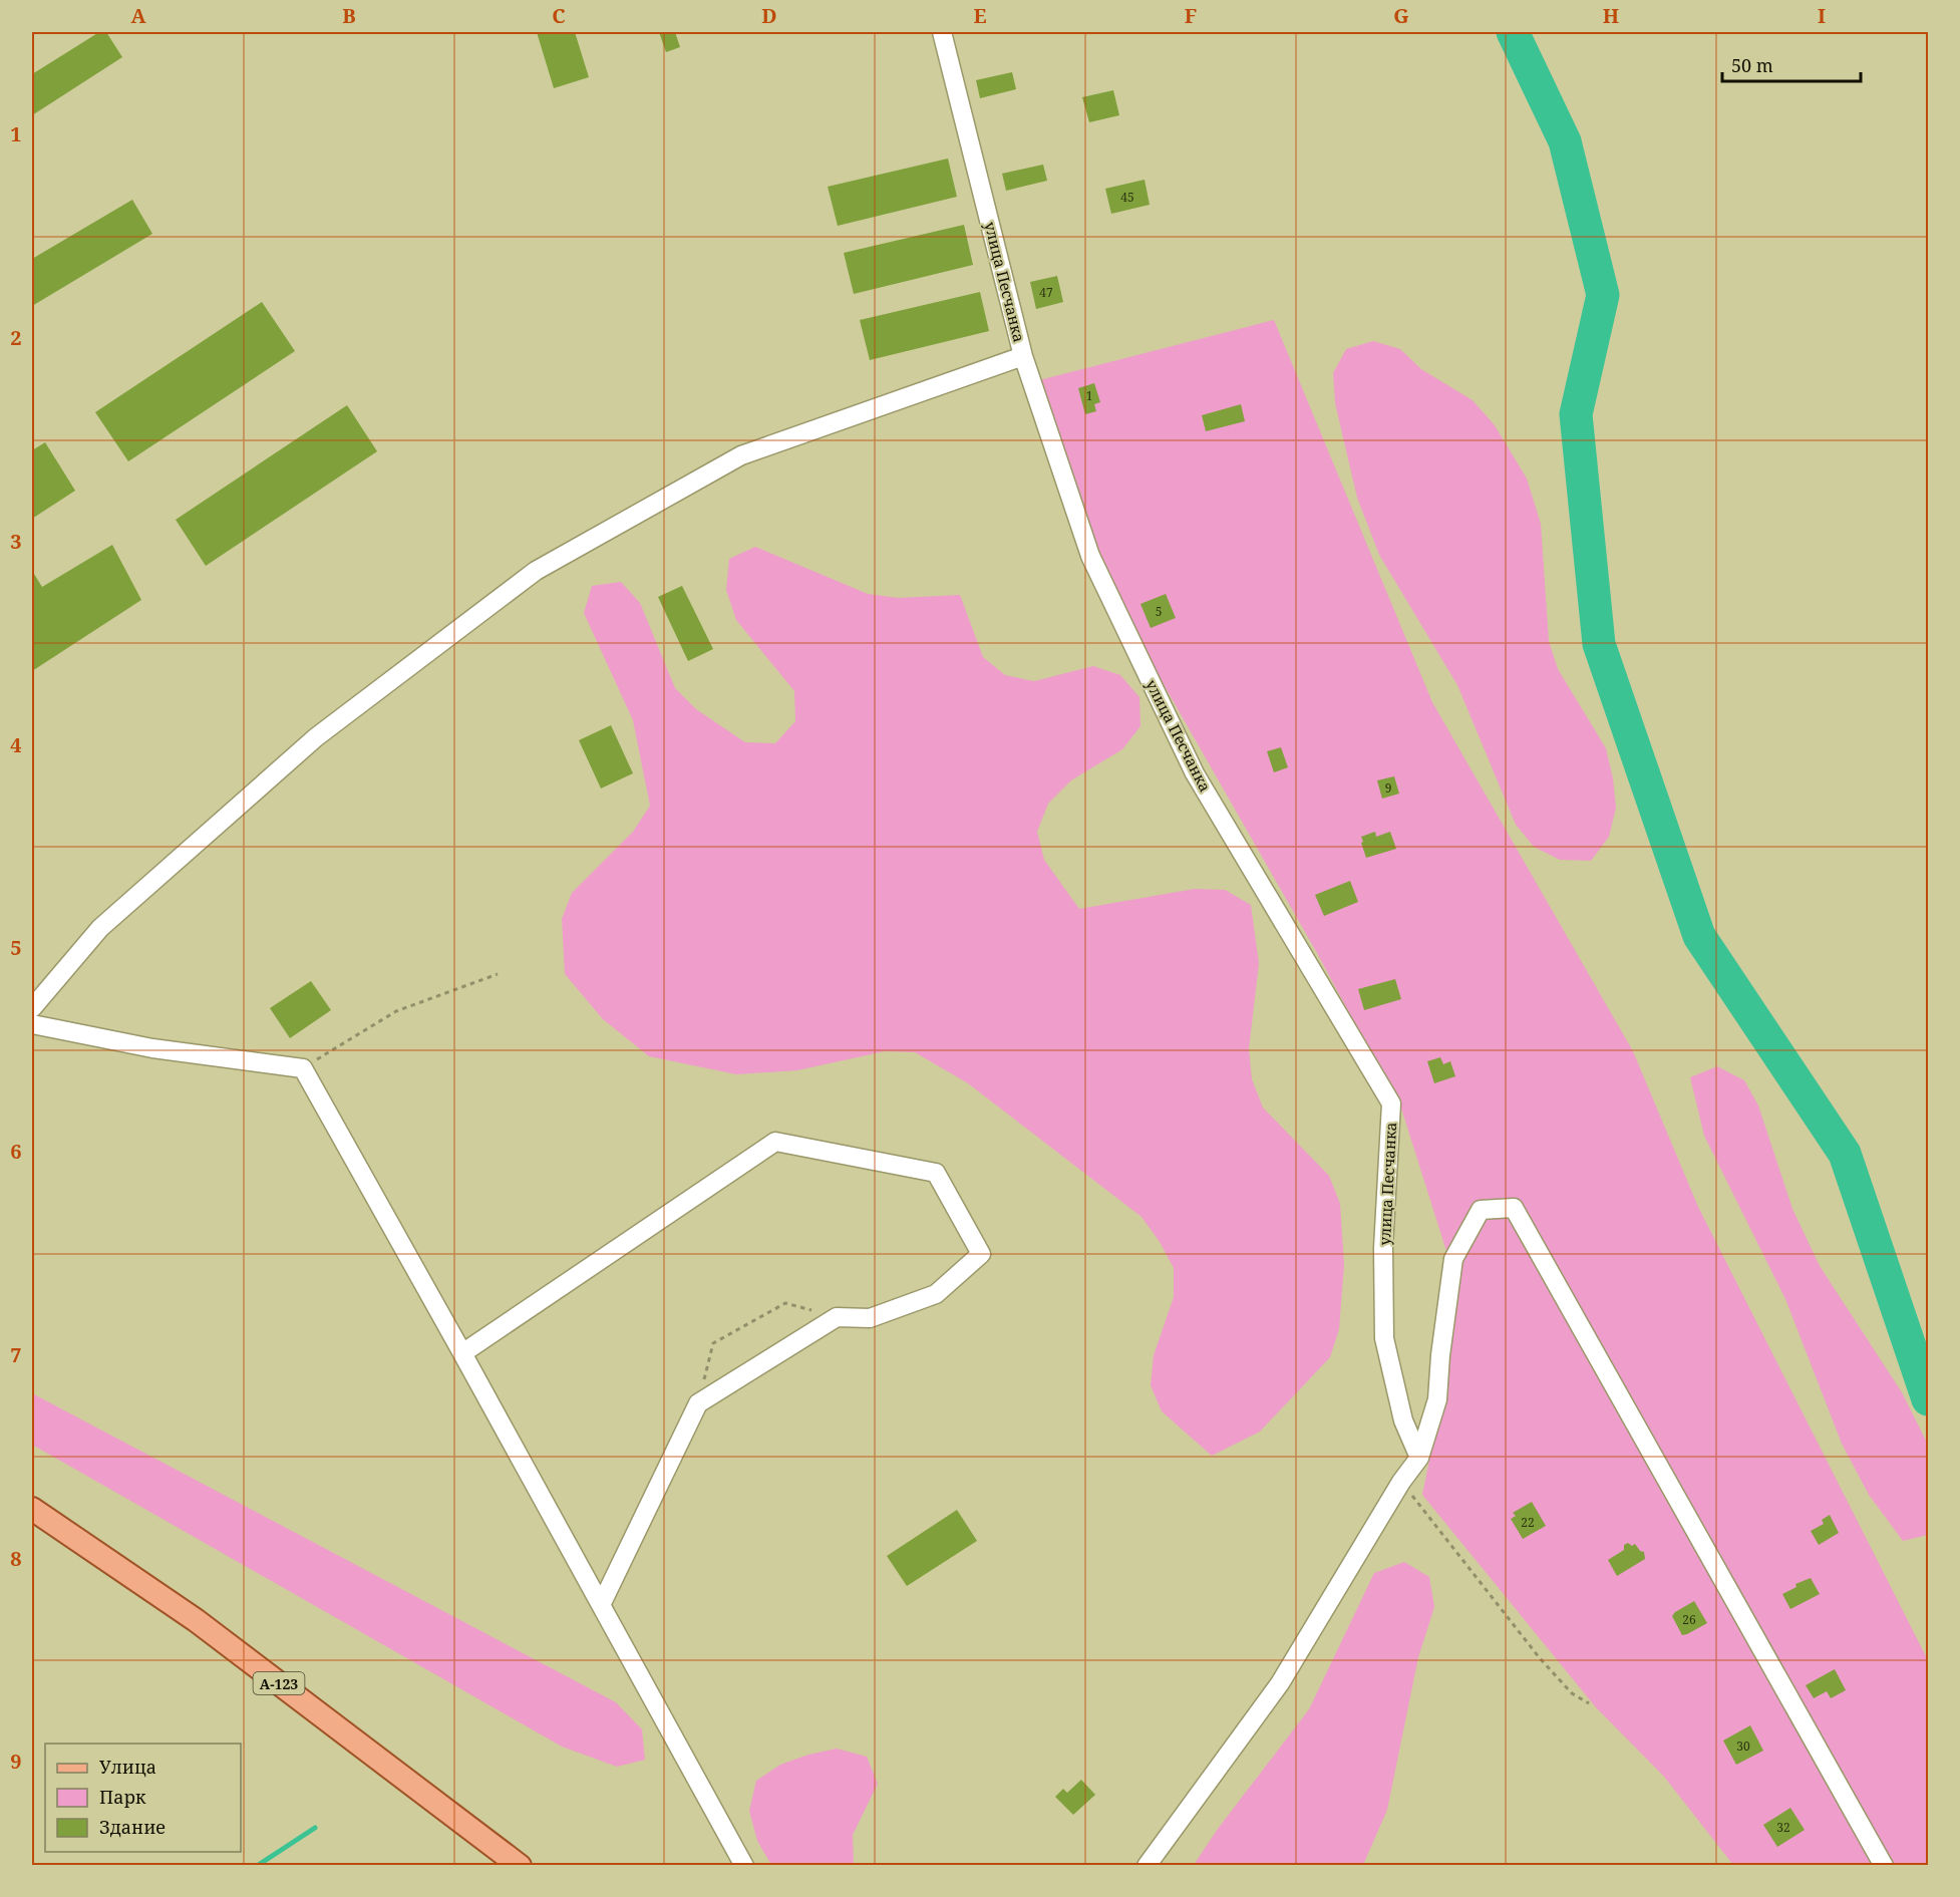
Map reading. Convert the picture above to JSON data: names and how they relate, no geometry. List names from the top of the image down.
{
  "streets": {
    "main road": ["А-123"],
    "street": ["улица Песчанка"]
  },
  "house_numbers": [
    "45",
    "47",
    "1",
    "5",
    "9",
    "22",
    "26",
    "30",
    "32"
  ],
  "legend": ["Улица", "Парк", "Здание"],
  "scale_bar": "50 m",
  "grid": {
    "columns": [
      "A",
      "B",
      "C",
      "D",
      "E",
      "F",
      "G",
      "H",
      "I"
    ],
    "rows": [
      "1",
      "2",
      "3",
      "4",
      "5",
      "6",
      "7",
      "8",
      "9"
    ]
  }
}
